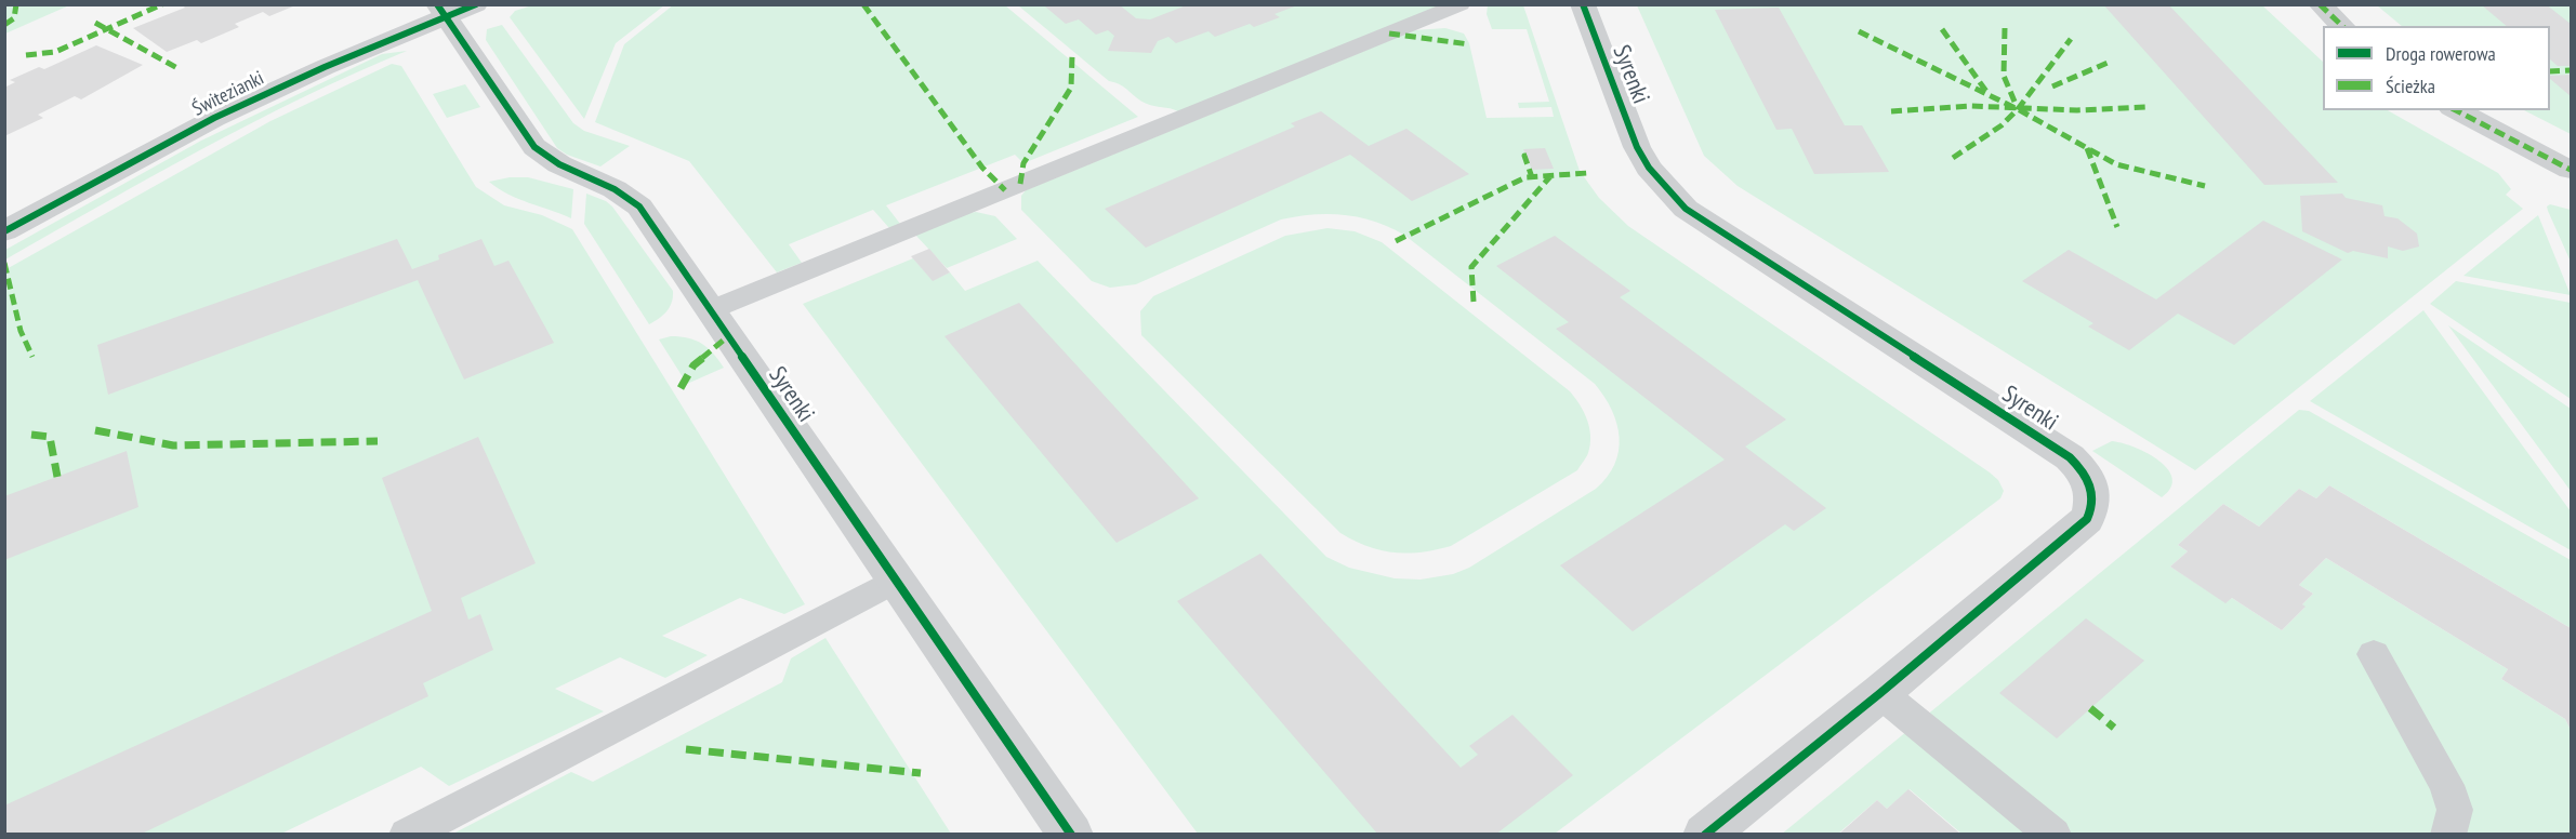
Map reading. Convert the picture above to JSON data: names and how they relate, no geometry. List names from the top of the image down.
{
  "streets": {
    "street": ["Syrenki", "Świtezianki"]
  },
  "crossings": [
    ["Syrenki", "Świtezianki"]
  ],
  "legend": ["Droga rowerowa", "Ścieżka"]
}
